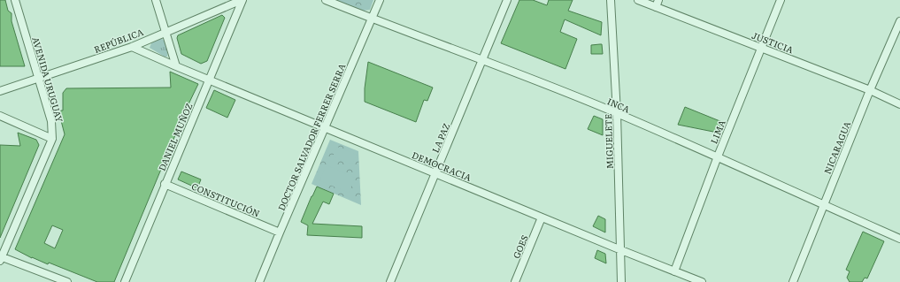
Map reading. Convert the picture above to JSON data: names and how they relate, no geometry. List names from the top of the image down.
{
  "streets": {
    "street": [
      "REPÚBLICA",
      "JUSTICIA",
      "AVENIDA URUGUAY",
      "INCA",
      "LIMA",
      "DANIEL MUÑOZ",
      "DOCTOR SALVADOR FERRER SERRA",
      "LA PAZ",
      "MIGUELETE",
      "NICARAGUA",
      "DEMOCRACIA",
      "CONSTITUCIÓN",
      "GOES"
    ]
  },
  "crossings": [
    ["REPÚBLICA", "AVENIDA URUGUAY"],
    ["REPÚBLICA", "DANIEL MUÑOZ"],
    ["REPÚBLICA", "DEMOCRACIA"],
    ["JUSTICIA", "LIMA"],
    ["JUSTICIA", "NICARAGUA"],
    ["INCA", "LIMA"],
    ["INCA", "DOCTOR SALVADOR FERRER SERRA"],
    ["INCA", "LA PAZ"],
    ["INCA", "MIGUELETE"],
    ["INCA", "NICARAGUA"],
    ["LIMA", "DEMOCRACIA"],
    ["DANIEL MUÑOZ", "DEMOCRACIA"],
    ["DANIEL MUÑOZ", "CONSTITUCIÓN"],
    ["DOCTOR SALVADOR FERRER SERRA", "DEMOCRACIA"],
    ["DOCTOR SALVADOR FERRER SERRA", "CONSTITUCIÓN"],
    ["LA PAZ", "DEMOCRACIA"],
    ["MIGUELETE", "DEMOCRACIA"],
    ["DEMOCRACIA", "GOES"]
  ]
}
